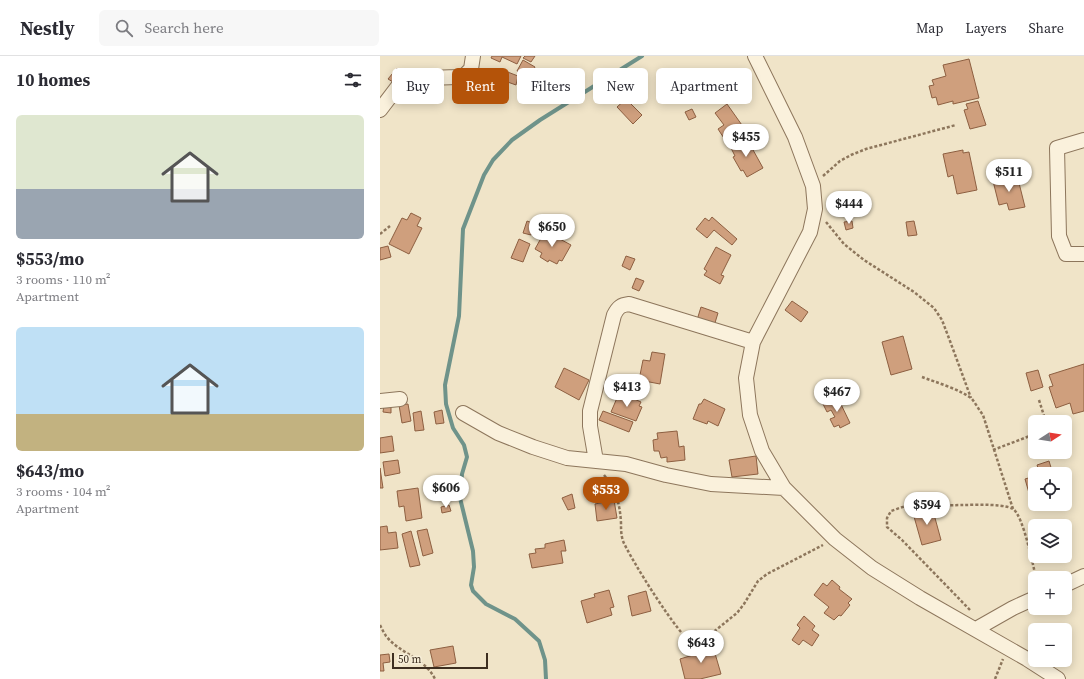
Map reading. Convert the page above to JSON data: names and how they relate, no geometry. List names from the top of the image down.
{
  "scale_bar": "50 m",
  "north": "right",
  "page": {
    "header": "Nestly",
    "search": "Search here",
    "nav": ["Map", "Layers", "Share"],
    "heading": "10 homes",
    "chip": [
      "Buy",
      "Rent",
      "Filters",
      "New",
      "Apartment"
    ],
    "list": [
      {
        "name": "$553/mo",
        "note": "3 rooms · 110 m² · Apartment"
      },
      {
        "name": "$643/mo",
        "note": "3 rooms · 104 m² · Apartment"
      }
    ],
    "price": [
      "$455",
      "$511",
      "$444",
      "$650",
      "$413",
      "$467",
      "$606",
      "$553",
      "$594",
      "$643"
    ],
    "map_buttons": ["+", "−"],
    "scale": "50 m"
  }
}
